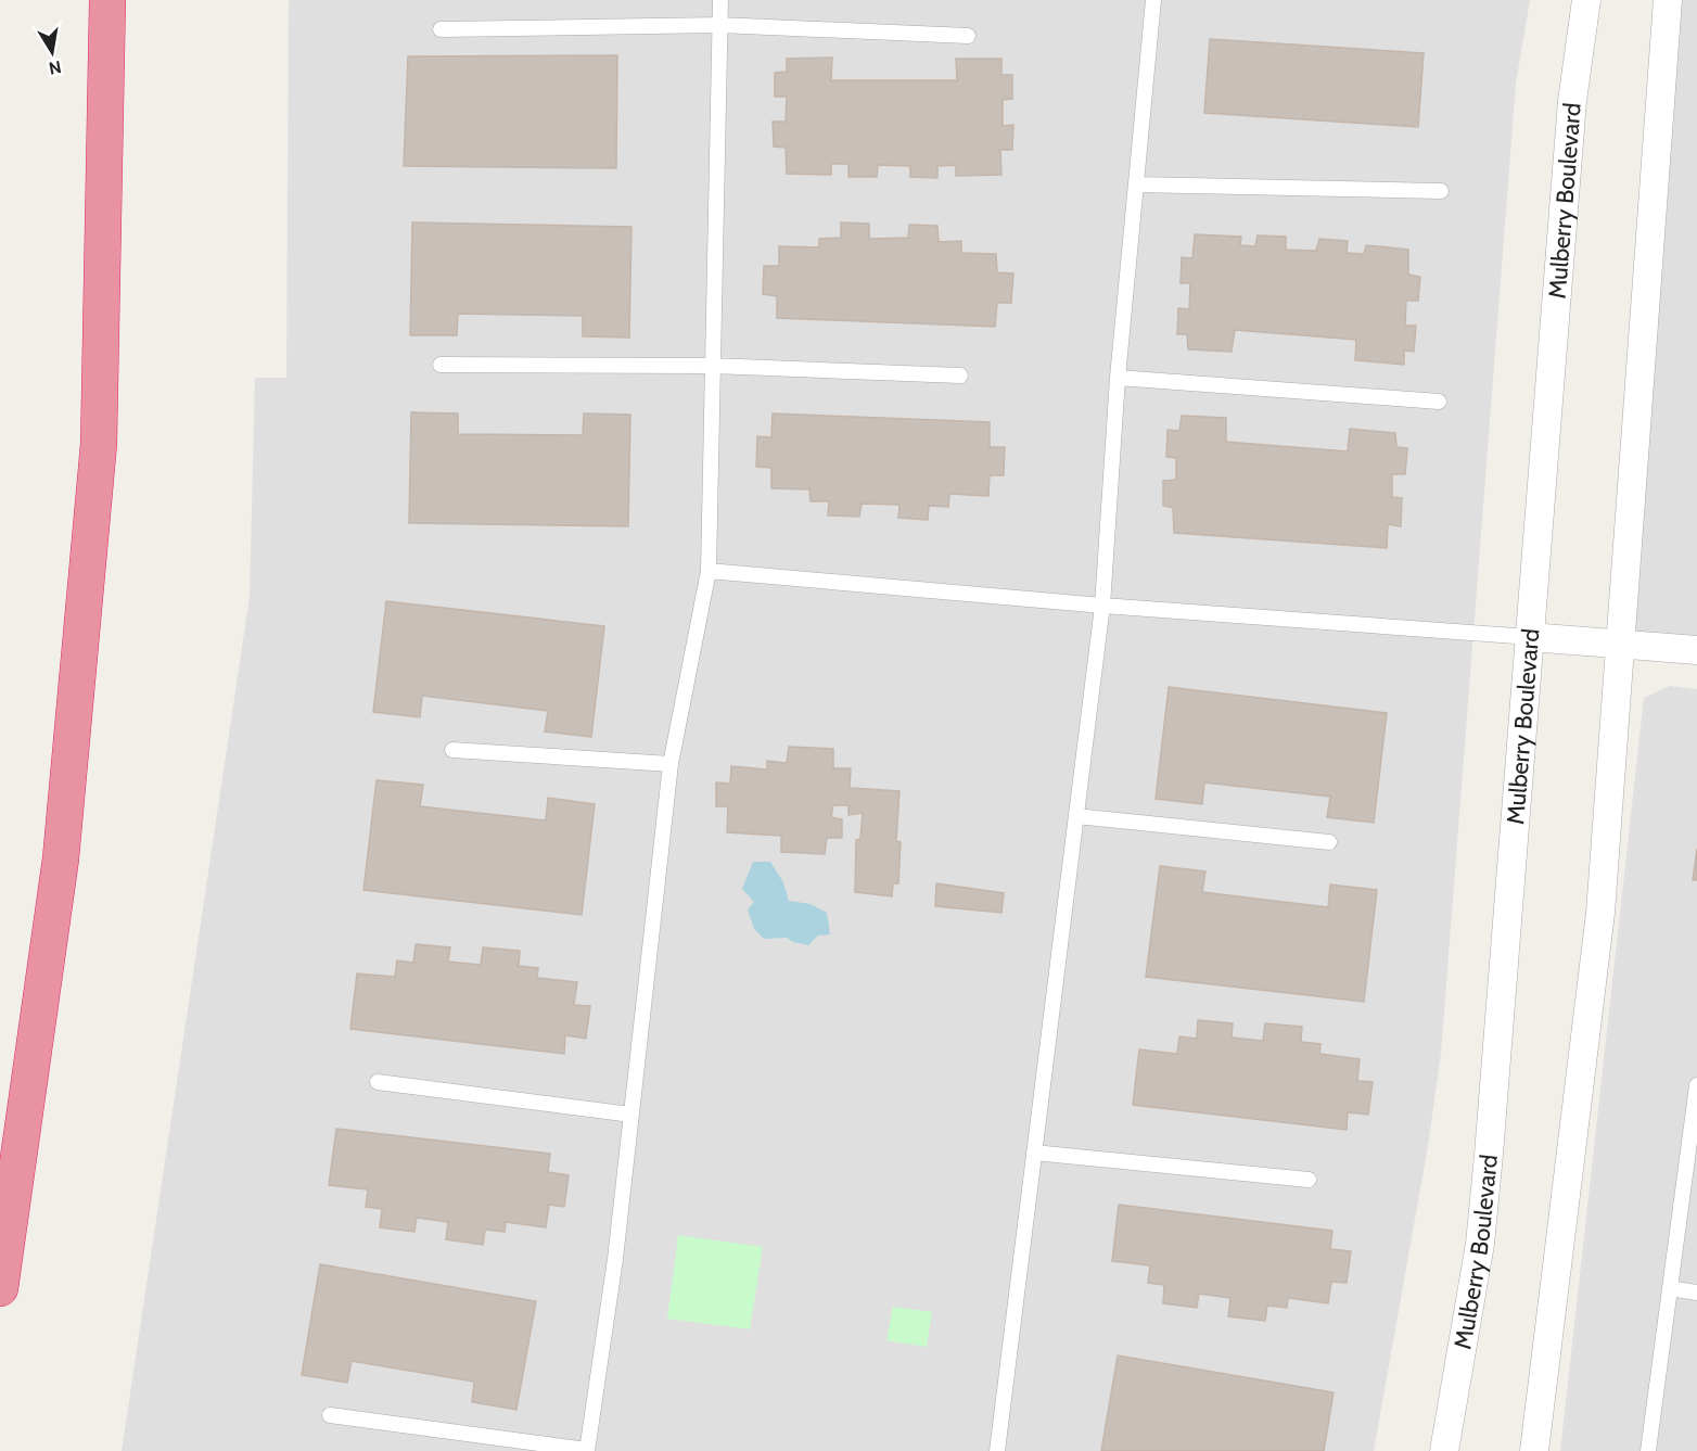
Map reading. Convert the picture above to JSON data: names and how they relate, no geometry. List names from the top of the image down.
{
  "streets": {
    "street": ["Mulberry Boulevard"]
  },
  "north": "bottom"
}
